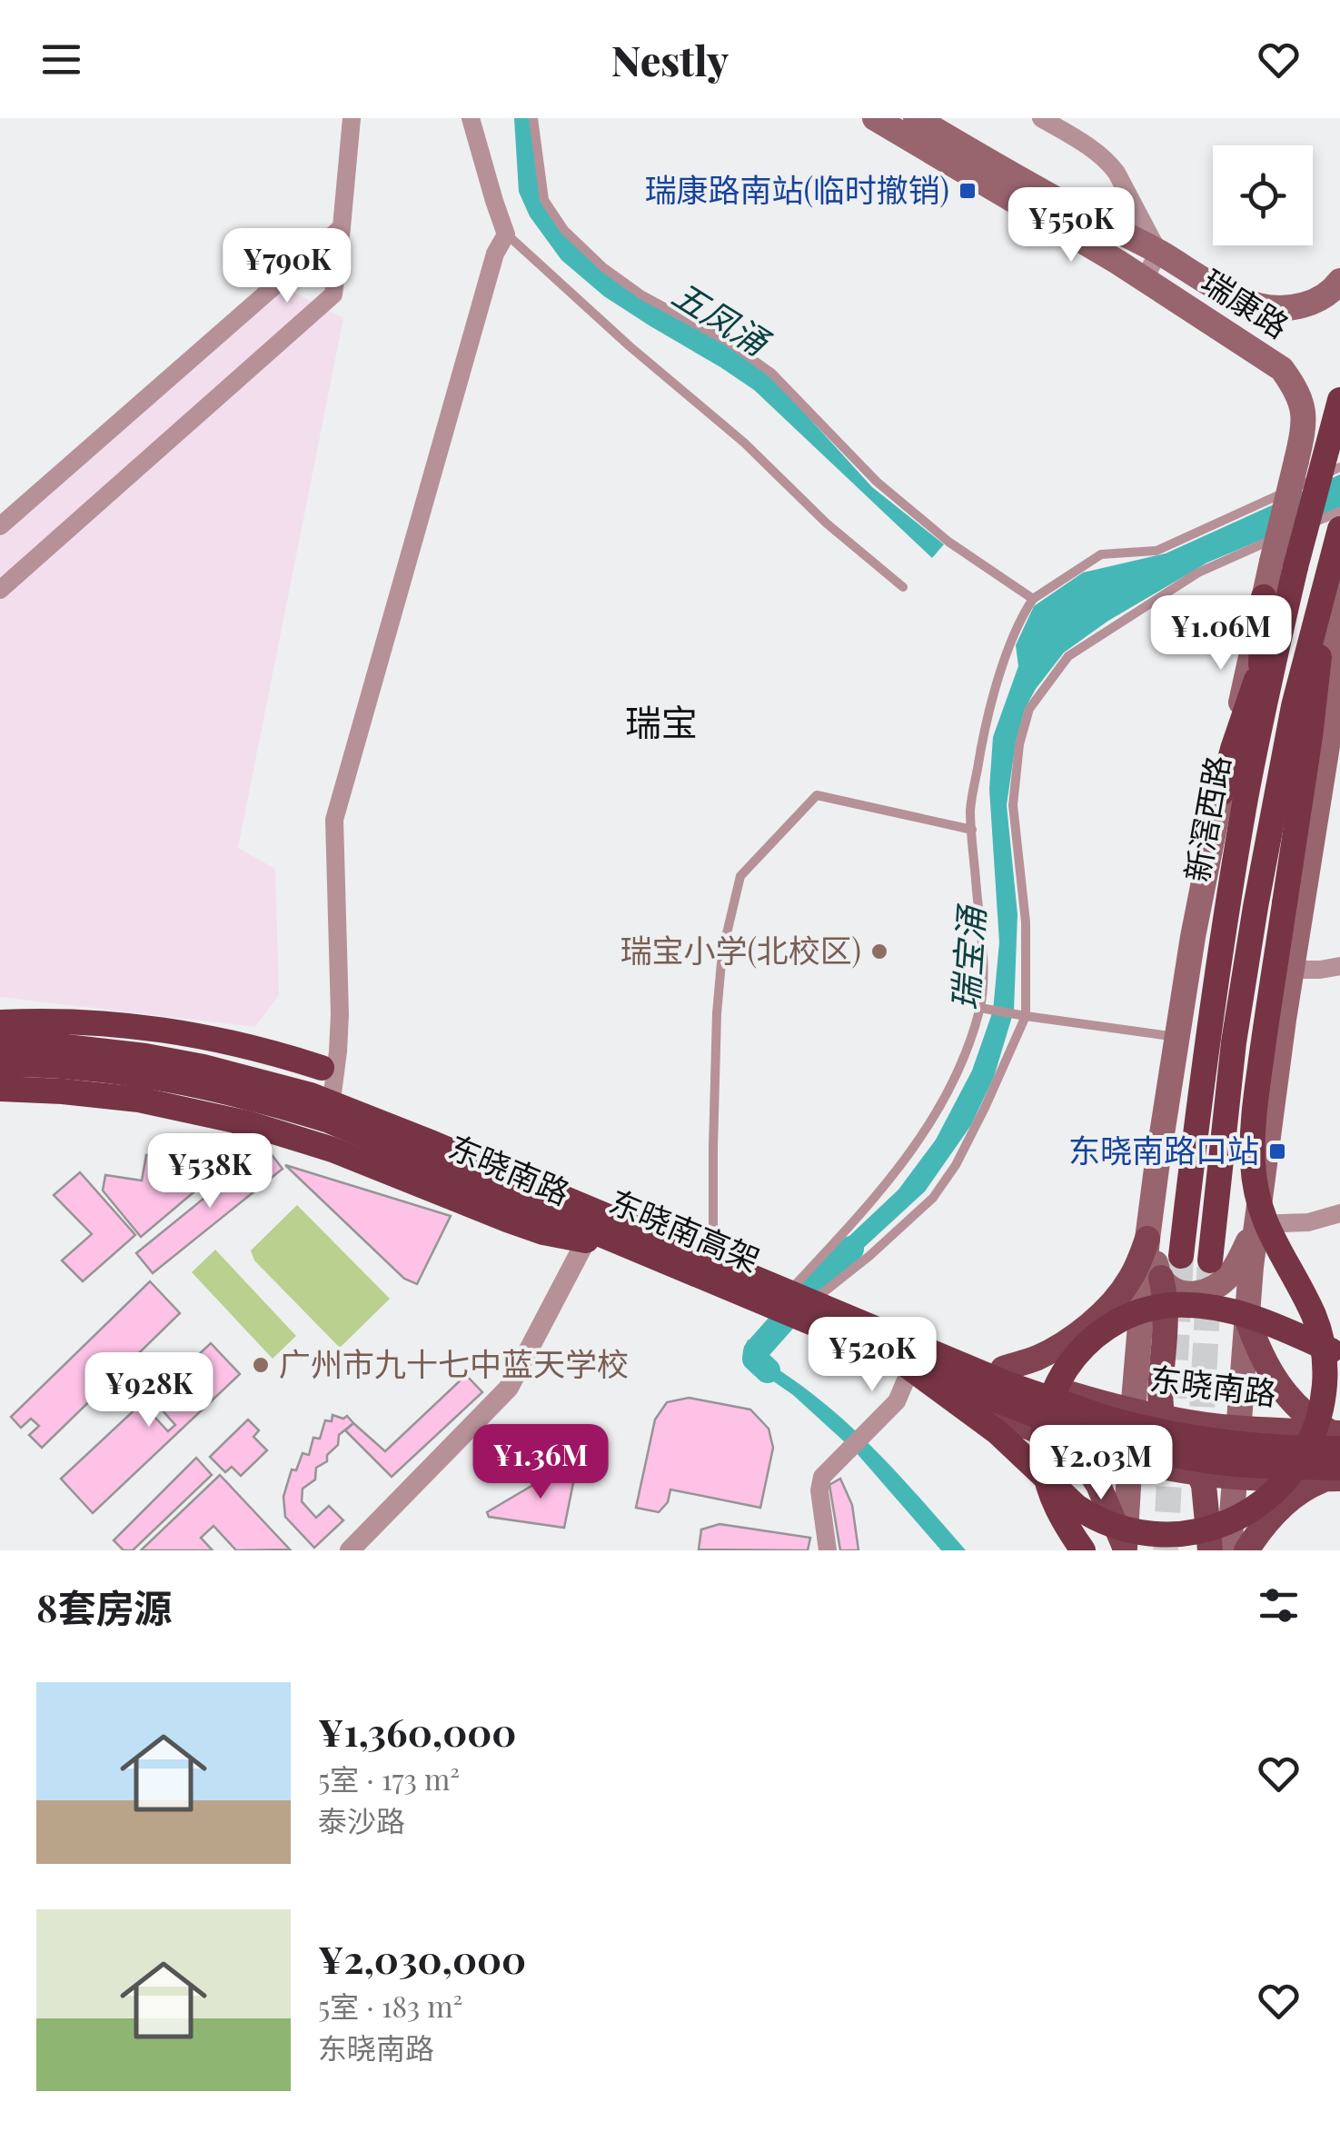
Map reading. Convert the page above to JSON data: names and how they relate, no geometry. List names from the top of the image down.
{
  "streets": {
    "highway": ["新滘西路", "东晓南高架"],
    "main road": ["瑞康路", "东晓南路"]
  },
  "crossings": [
    ["瑞康路", "新滘西路"],
    ["东晓南路", "东晓南高架"]
  ],
  "districts": ["瑞宝"],
  "water": ["五凤涌", "瑞宝涌"],
  "places": {
    "transit": ["瑞康路南站(临时撤销)", "东晓南路口站"],
    "other": ["瑞宝小学(北校区)", "广州市九十七中蓝天学校"]
  },
  "page": {
    "header": "Nestly",
    "price": [
      "¥550K",
      "¥790K",
      "¥1.06M",
      "¥538K",
      "¥520K",
      "¥928K",
      "¥1.36M",
      "¥2.03M"
    ],
    "heading": "8套房源",
    "list": [
      {
        "name": "¥1,360,000",
        "note": "5室 · 173 m² · 泰沙路"
      },
      {
        "name": "¥2,030,000",
        "note": "5室 · 183 m² · 东晓南路"
      }
    ]
  }
}
